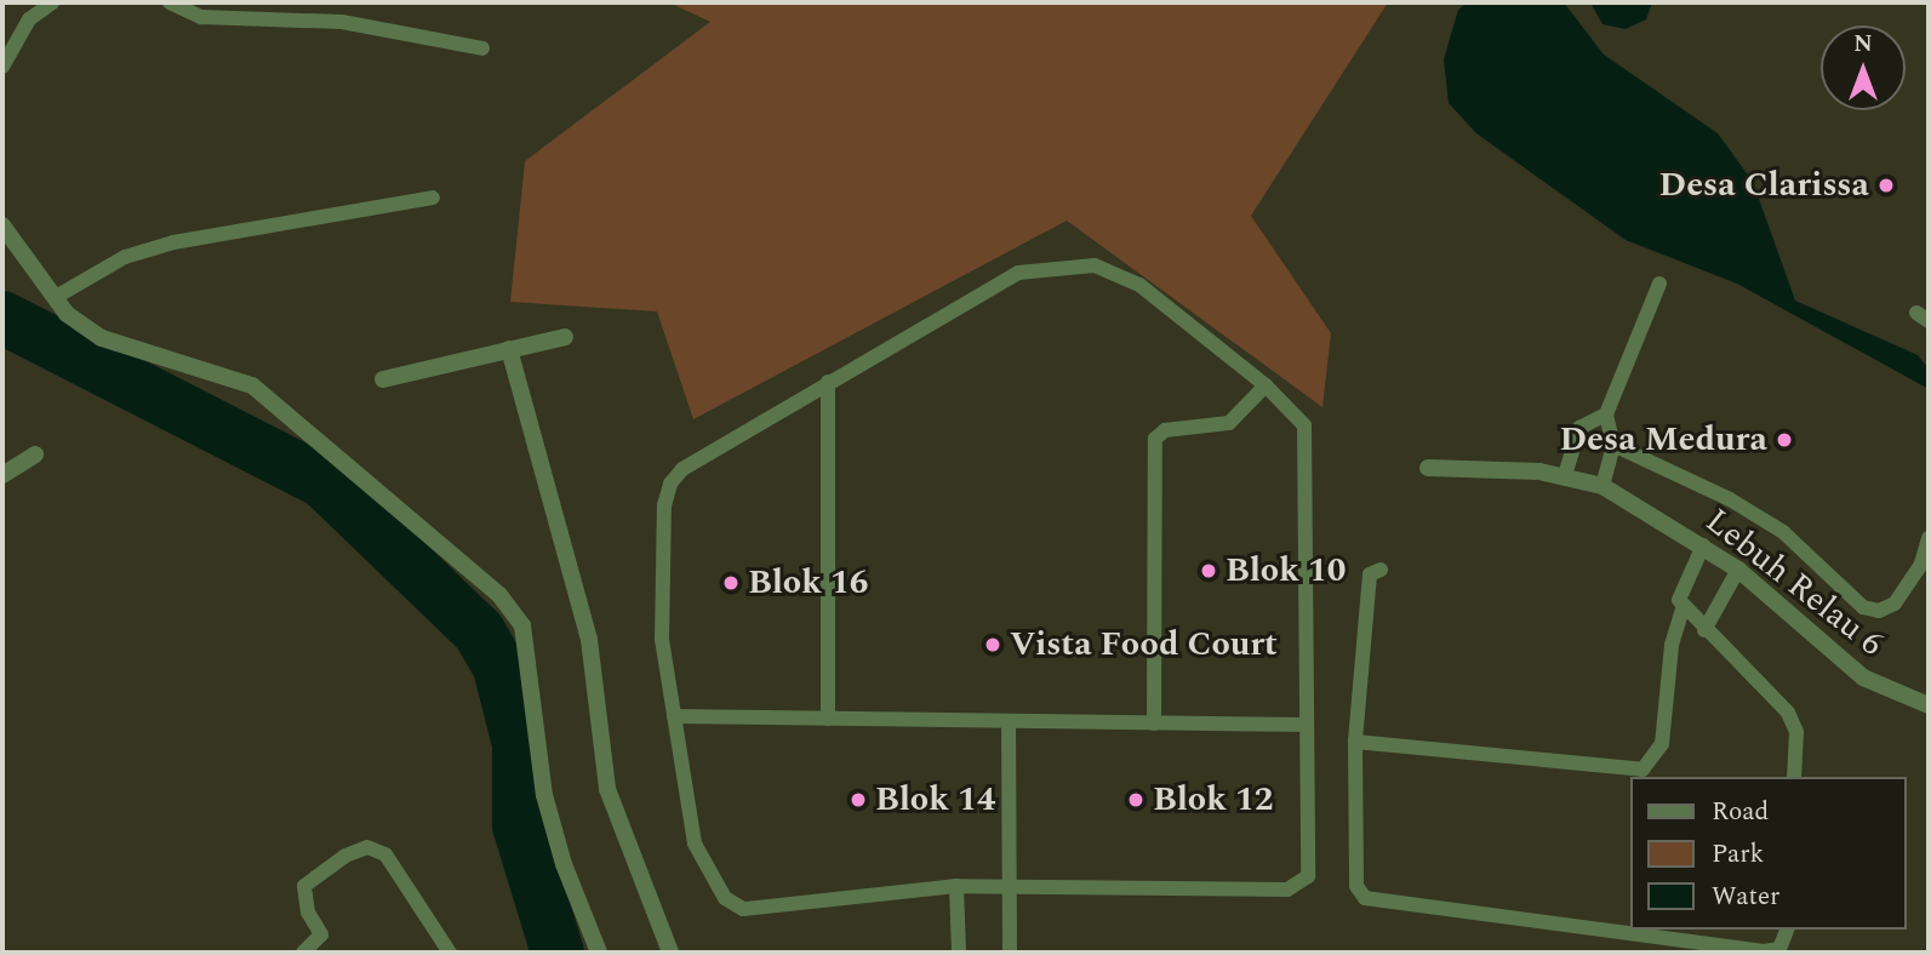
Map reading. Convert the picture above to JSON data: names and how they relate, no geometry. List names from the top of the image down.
{
  "streets": {
    "street": ["Lebuh Relau 6"]
  },
  "places": [
    "Desa Clarissa",
    "Desa Medura",
    "Blok 10",
    "Blok 16",
    "Vista Food Court",
    "Blok 14",
    "Blok 12"
  ],
  "legend": ["Road", "Park", "Water"],
  "north": "top"
}
